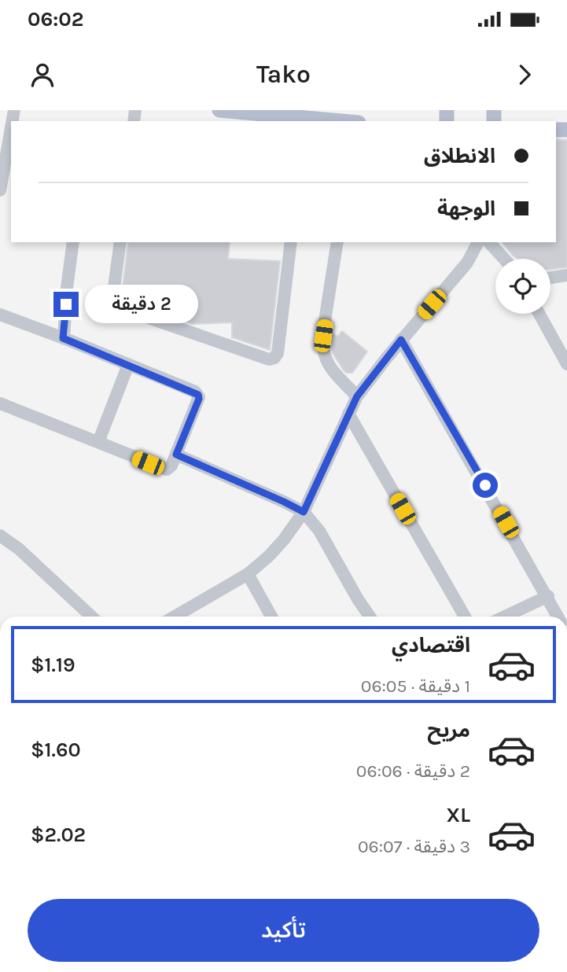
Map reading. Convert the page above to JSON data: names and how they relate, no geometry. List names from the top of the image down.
{
  "page": {
    "status": "06:02",
    "header": "Tako",
    "banner": ["الانطلاق", "الوجهة"],
    "bubble": "2 دقيقة",
    "list": [
      {
        "name": "اقتصادي",
        "note": "1 دقيقة · 06:05",
        "value": "$1.19"
      },
      {
        "name": "مريح",
        "note": "2 دقيقة · 06:06",
        "value": "$1.60"
      },
      {
        "name": "XL",
        "note": "3 دقيقة · 06:07",
        "value": "$2.02"
      }
    ],
    "buttons": "تأكيد"
  }
}
